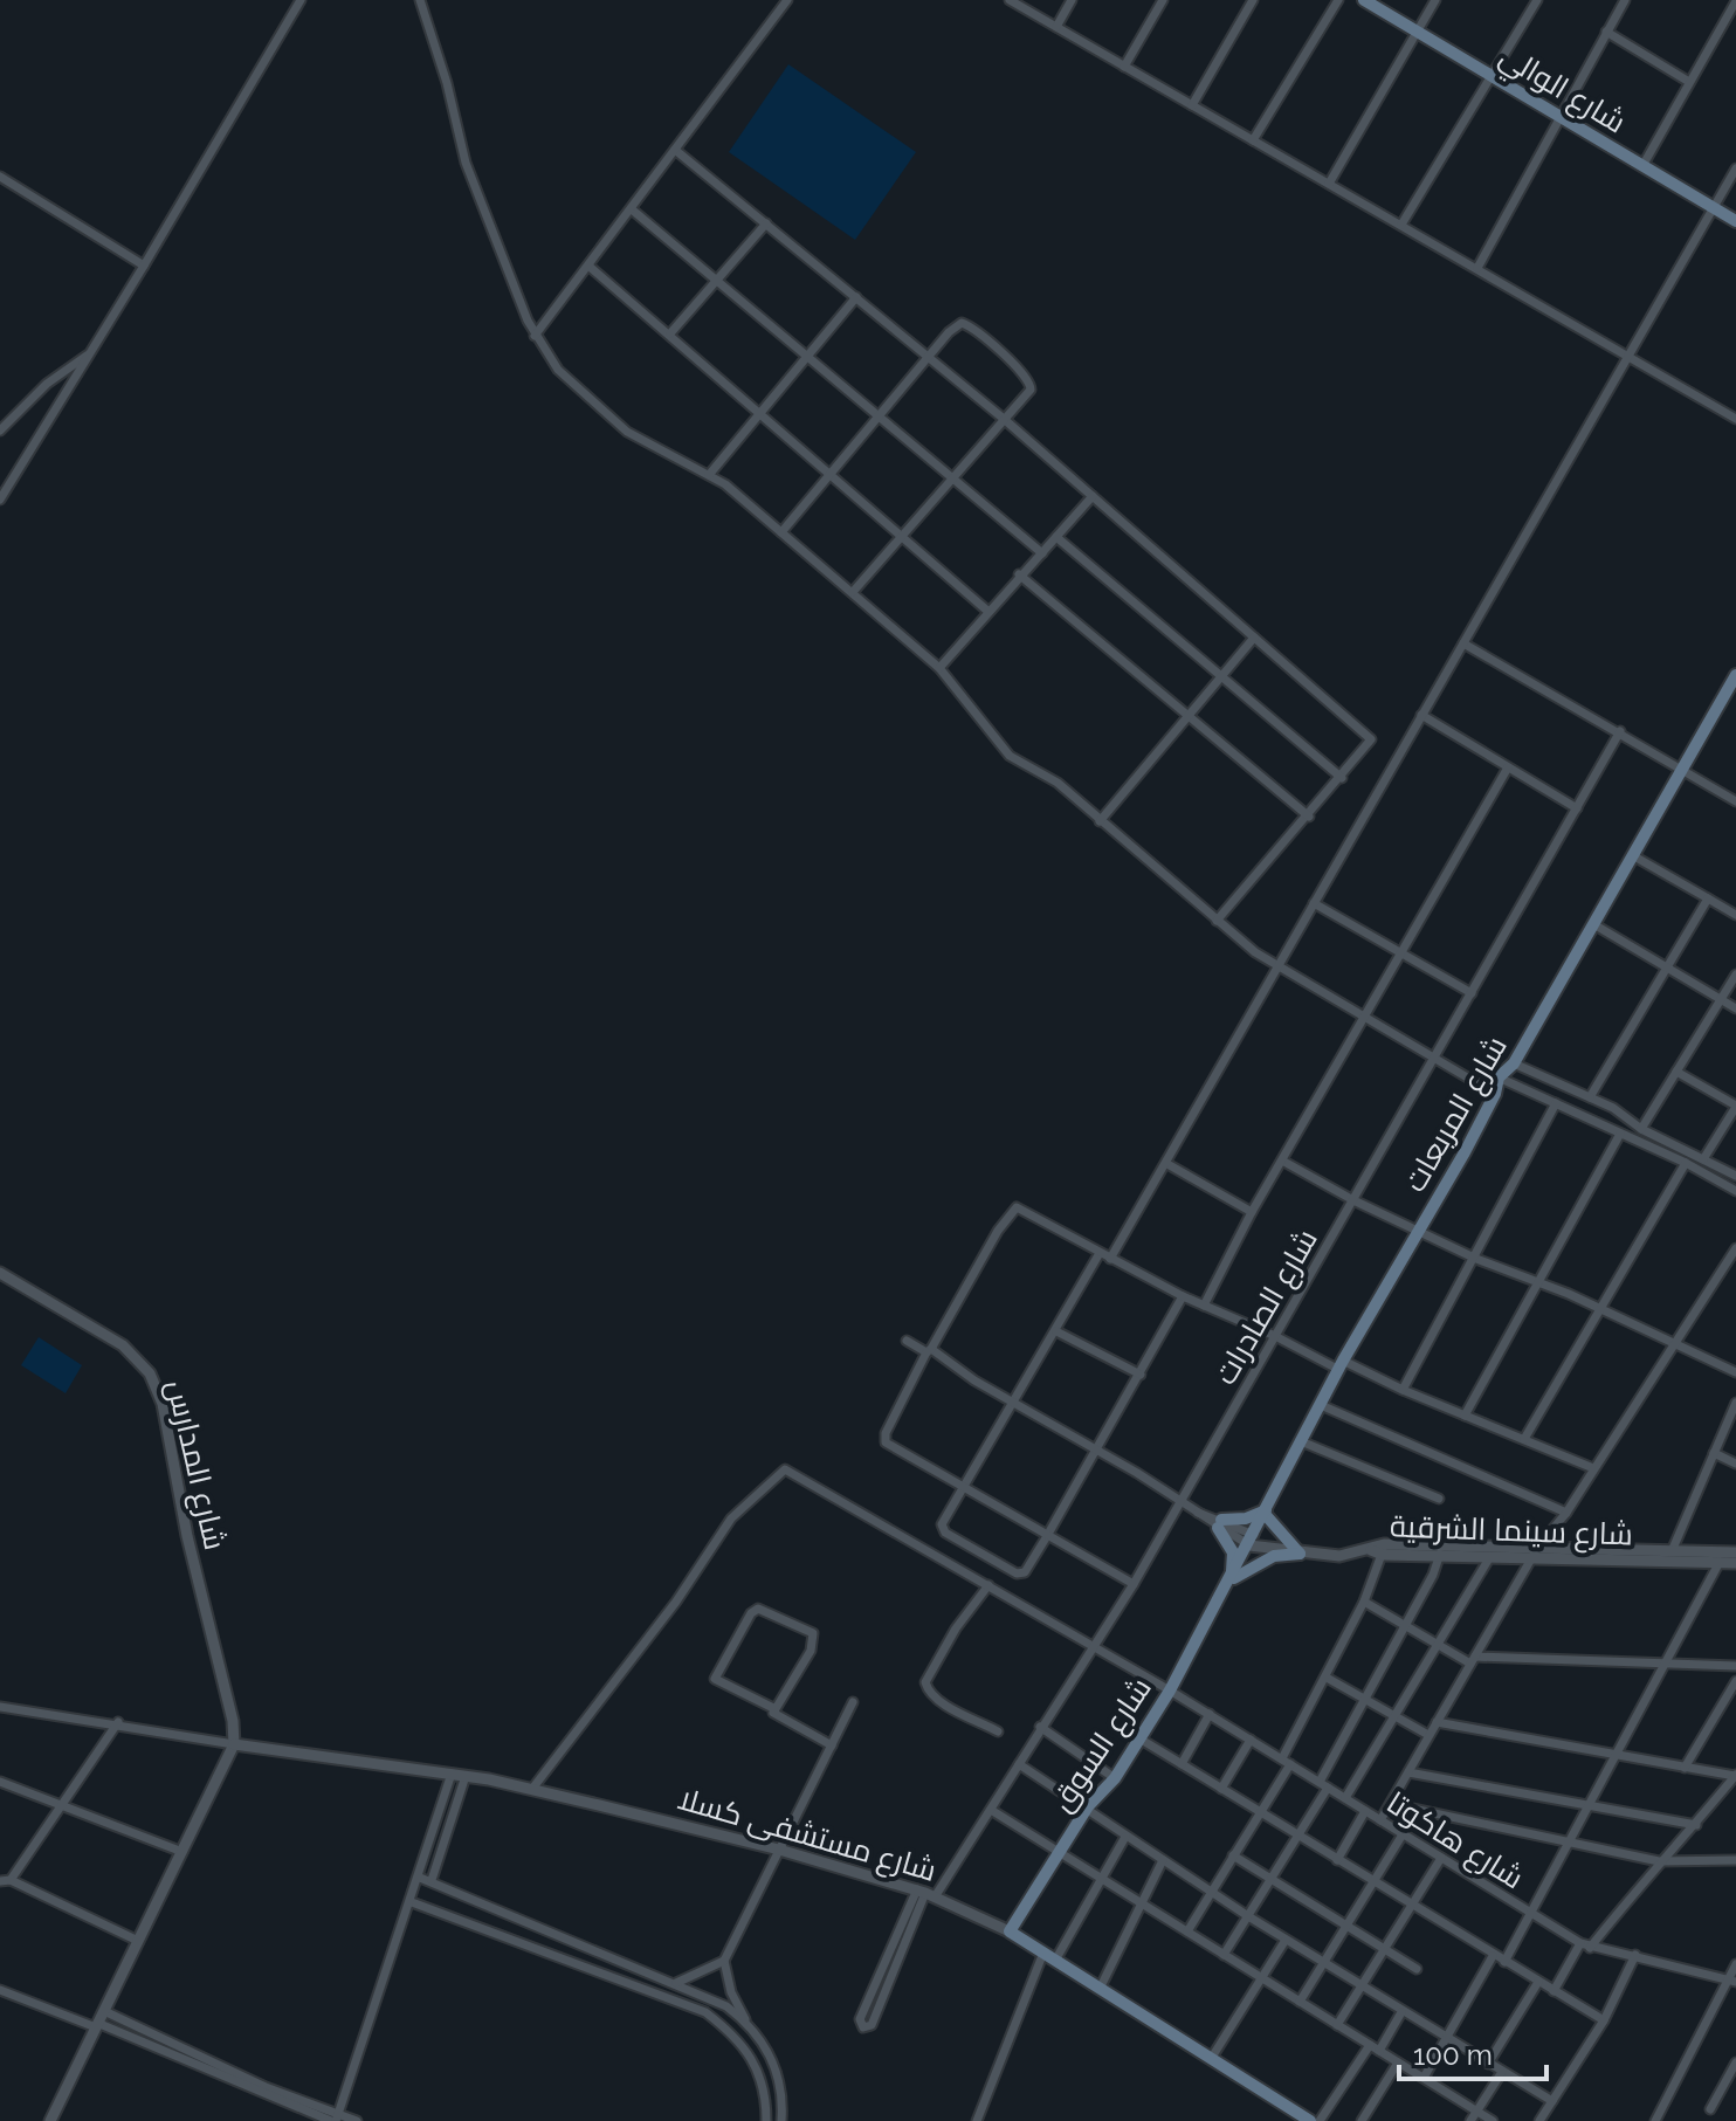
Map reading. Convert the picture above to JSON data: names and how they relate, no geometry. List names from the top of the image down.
{
  "streets": {
    "main road": [
      "شارع الوالي",
      "شارع المربعات",
      "شارع السوق",
      "شارع مستشفى كسلا"
    ],
    "street": [
      "شارع الصادرات",
      "شارع المدارس",
      "شارع سينما الشرقية",
      "شارع هاكوتا"
    ]
  },
  "crossings": [
    ["شارع المربعات", "شارع السوق"],
    ["شارع الصادرات", "شارع مستشفى كسلا"],
    ["شارع الصادرات", "شارع هاكوتا"],
    ["شارع المدارس", "شارع مستشفى كسلا"],
    ["شارع السوق", "شارع مستشفى كسلا"],
    ["شارع السوق", "شارع هاكوتا"],
    ["شارع مستشفى كسلا", "شارع هاكوتا"]
  ],
  "scale_bar": "100 m"
}
